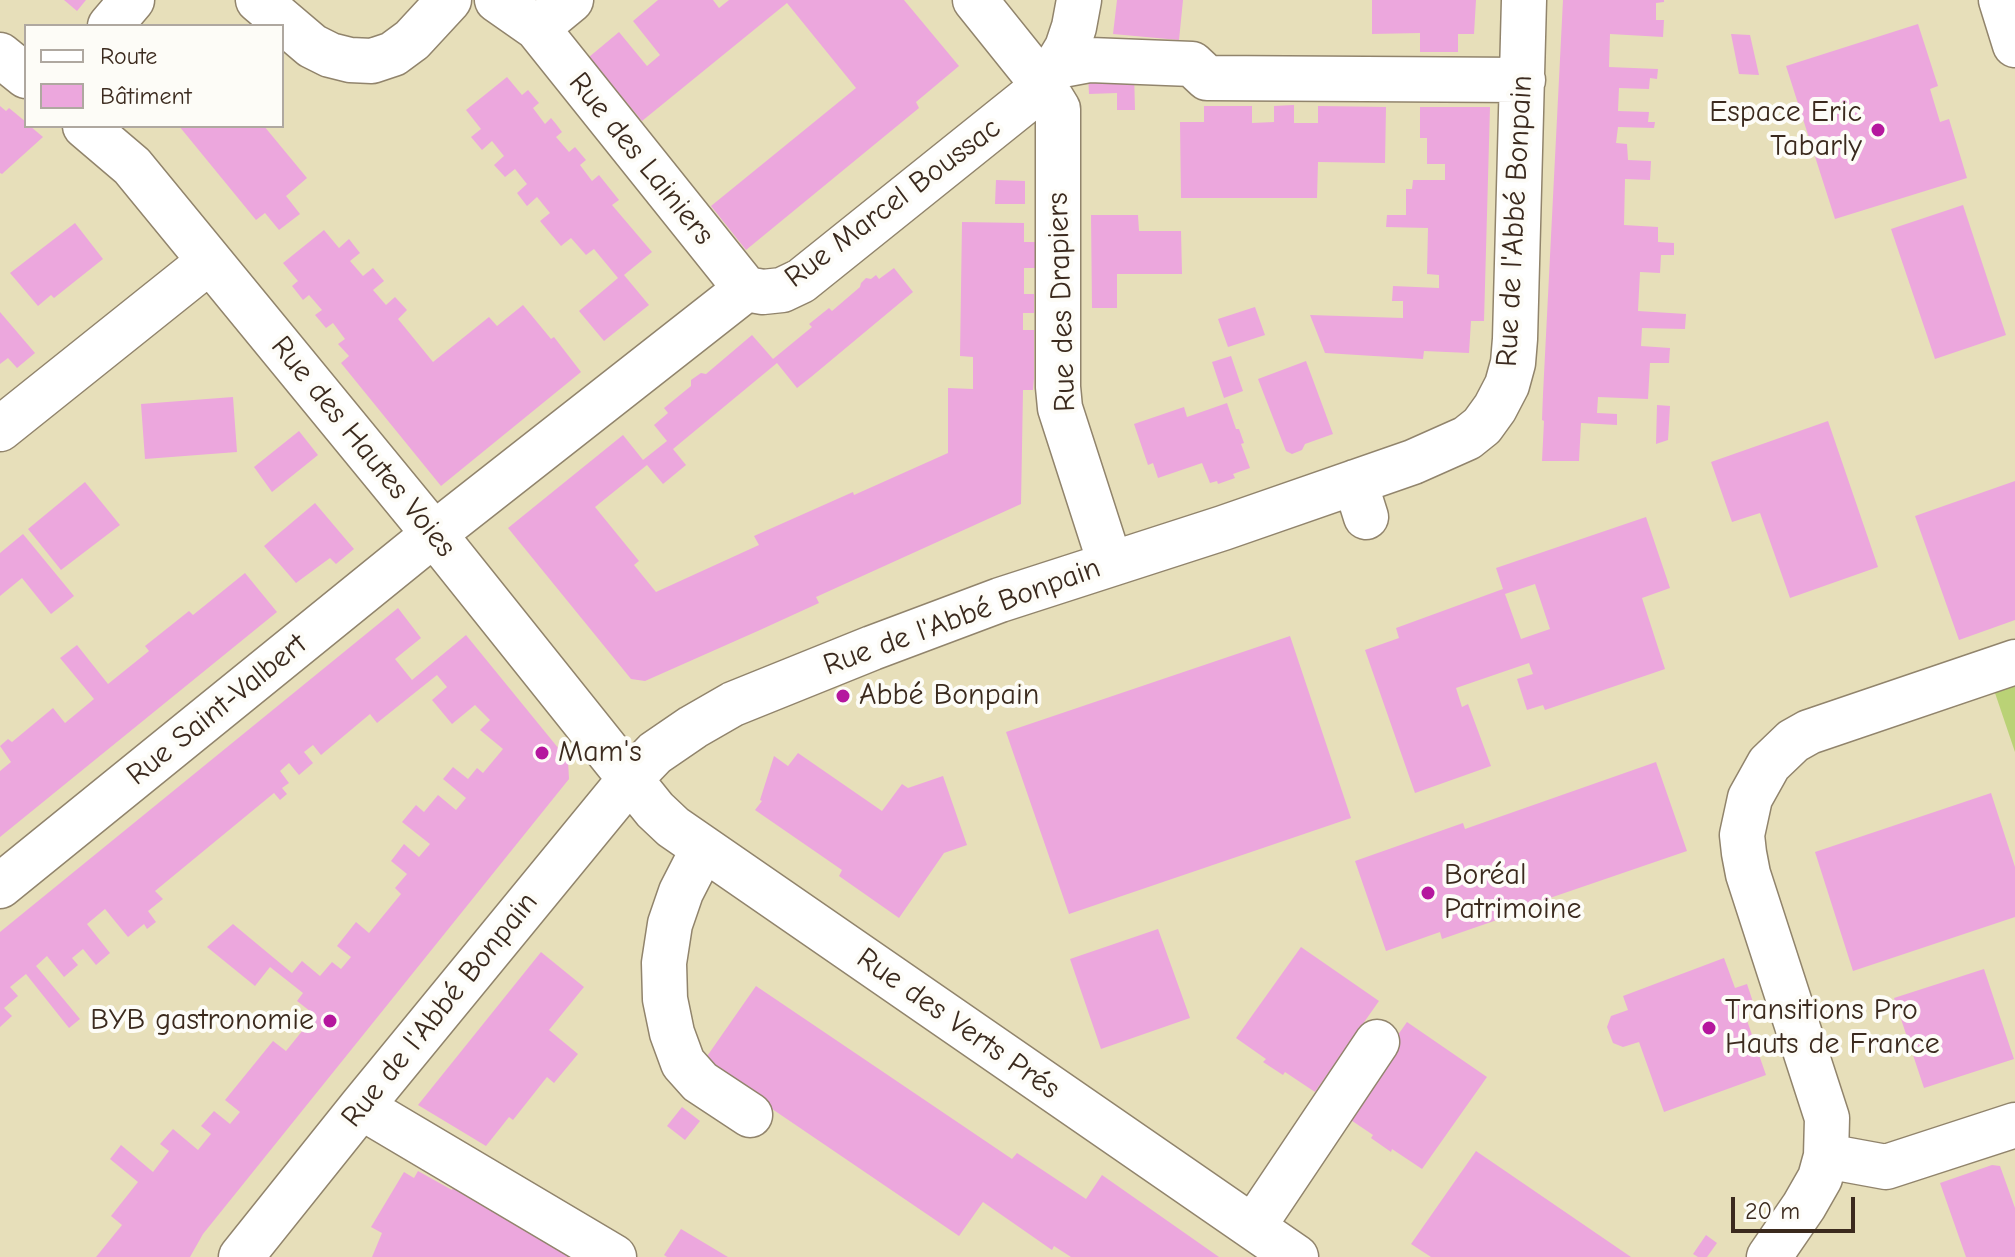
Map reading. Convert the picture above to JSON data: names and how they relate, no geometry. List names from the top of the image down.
{
  "streets": {
    "street": [
      "Rue des Lainiers",
      "Rue Marcel Boussac",
      "Rue de l'Abbé Bonpain",
      "Rue des Drapiers",
      "Rue des Hautes Voies",
      "Rue Saint-Valbert",
      "Rue des Verts Prés"
    ]
  },
  "crossings": [
    ["Rue des Lainiers", "Rue Marcel Boussac"],
    ["Rue Marcel Boussac", "Rue des Drapiers"],
    ["Rue Marcel Boussac", "Rue des Hautes Voies"],
    ["Rue Marcel Boussac", "Rue Saint-Valbert"],
    ["Rue de l'Abbé Bonpain", "Rue des Drapiers"],
    ["Rue de l'Abbé Bonpain", "Rue des Hautes Voies"],
    ["Rue de l'Abbé Bonpain", "Rue des Verts Prés"],
    ["Rue des Hautes Voies", "Rue Saint-Valbert"],
    ["Rue des Hautes Voies", "Rue des Verts Prés"]
  ],
  "places": [
    "Espace Eric Tabarly",
    "Abbé Bonpain",
    "Mam's",
    "Boréal Patrimoine",
    "BYB gastronomie",
    "Transitions Pro Hauts de France"
  ],
  "legend": ["Route", "Bâtiment"],
  "scale_bar": "20 m"
}
